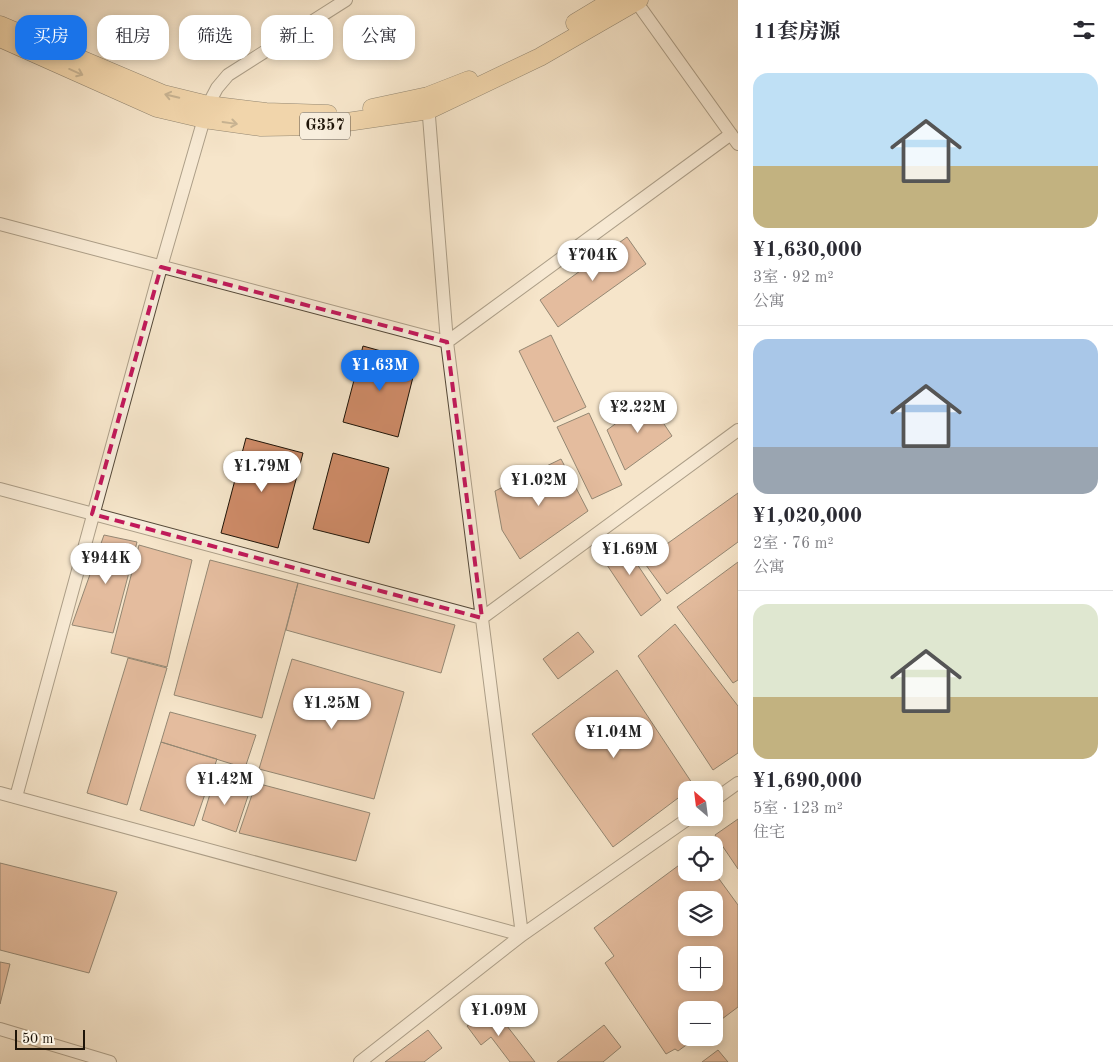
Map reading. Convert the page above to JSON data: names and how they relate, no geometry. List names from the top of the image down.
{
  "streets": {
    "highway": ["G357"]
  },
  "scale_bar": "50 m",
  "north": "top left",
  "page": {
    "heading": "11套房源",
    "chip": [
      "买房",
      "租房",
      "筛选",
      "新上",
      "公寓"
    ],
    "list": [
      {
        "name": "¥1,630,000",
        "note": "3室 · 92 m² · 公寓"
      },
      {
        "name": "¥1,020,000",
        "note": "2室 · 76 m² · 公寓"
      },
      {
        "name": "¥1,690,000",
        "note": "5室 · 123 m² · 住宅"
      }
    ],
    "price": [
      "¥704K",
      "¥1.63M",
      "¥2.22M",
      "¥1.79M",
      "¥1.02M",
      "¥1.69M",
      "¥944K",
      "¥1.25M",
      "¥1.04M",
      "¥1.42M",
      "¥1.09M"
    ],
    "map_buttons": ["+", "−"],
    "scale": "50 m"
  }
}
